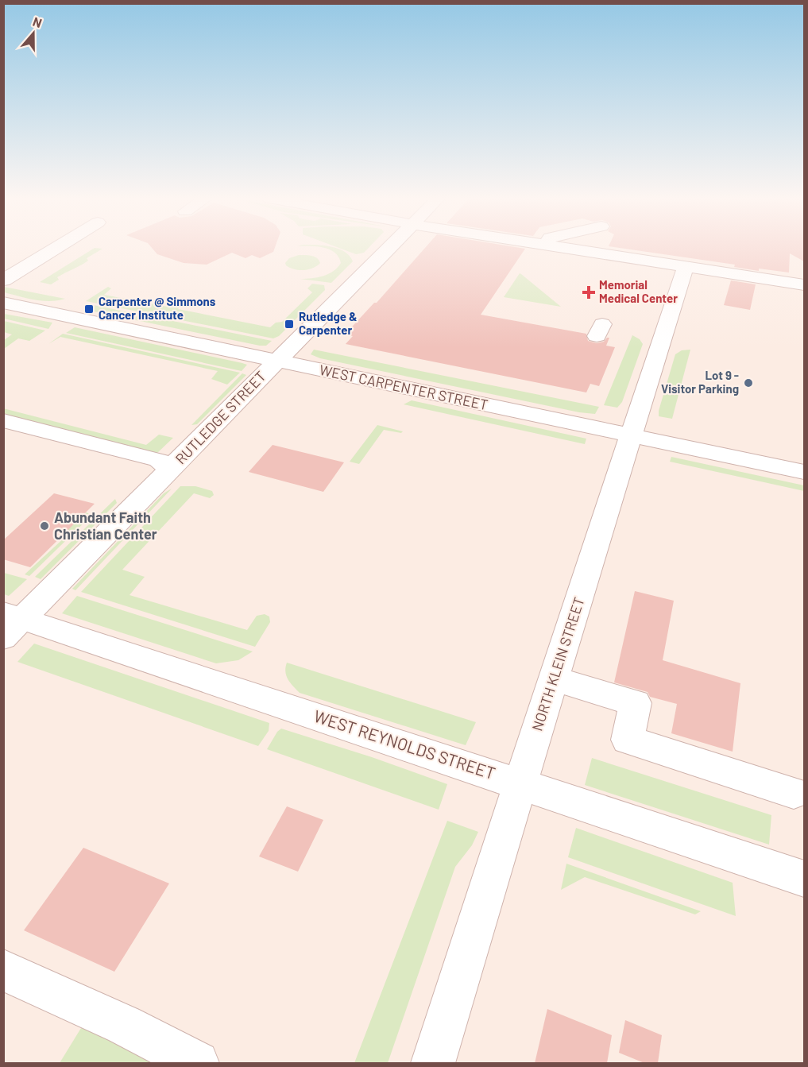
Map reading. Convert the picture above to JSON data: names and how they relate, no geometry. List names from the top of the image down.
{
  "streets": {
    "street": [
      "WEST CARPENTER STREET",
      "RUTLEDGE STREET",
      "NORTH KLEIN STREET",
      "WEST REYNOLDS STREET"
    ]
  },
  "crossings": [
    ["WEST CARPENTER STREET", "RUTLEDGE STREET"],
    ["WEST CARPENTER STREET", "NORTH KLEIN STREET"],
    ["RUTLEDGE STREET", "WEST REYNOLDS STREET"],
    ["NORTH KLEIN STREET", "WEST REYNOLDS STREET"]
  ],
  "places": {
    "health": ["Memorial Medical Center"],
    "transit": ["Carpenter @ Simmons Cancer Institute", "Rutledge & Carpenter"],
    "other": ["Lot 9 - Visitor Parking", "Abundant Faith Christian Center"]
  },
  "north": "top"
}
